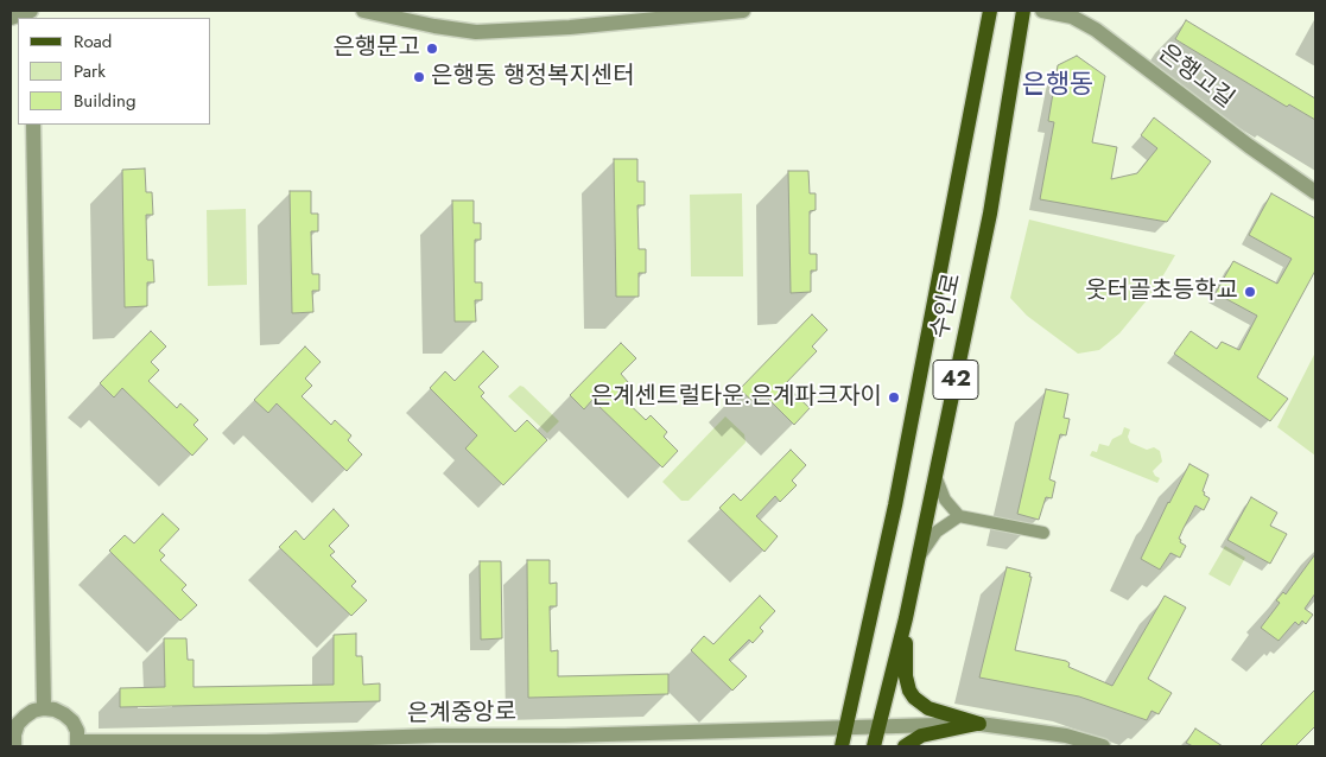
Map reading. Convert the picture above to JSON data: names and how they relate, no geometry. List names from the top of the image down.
{
  "streets": {
    "main road": ["수인로", "42"],
    "street": ["은행고길", "은계중앙로"]
  },
  "crossings": [
    ["수인로", "은계중앙로"]
  ],
  "districts": ["은행동"],
  "places": [
    "은행문고",
    "은행동 행정복지센터",
    "웃터골초등학교",
    "은계센트럴타운.은계파크자이"
  ],
  "legend": ["Road", "Park", "Building"]
}
